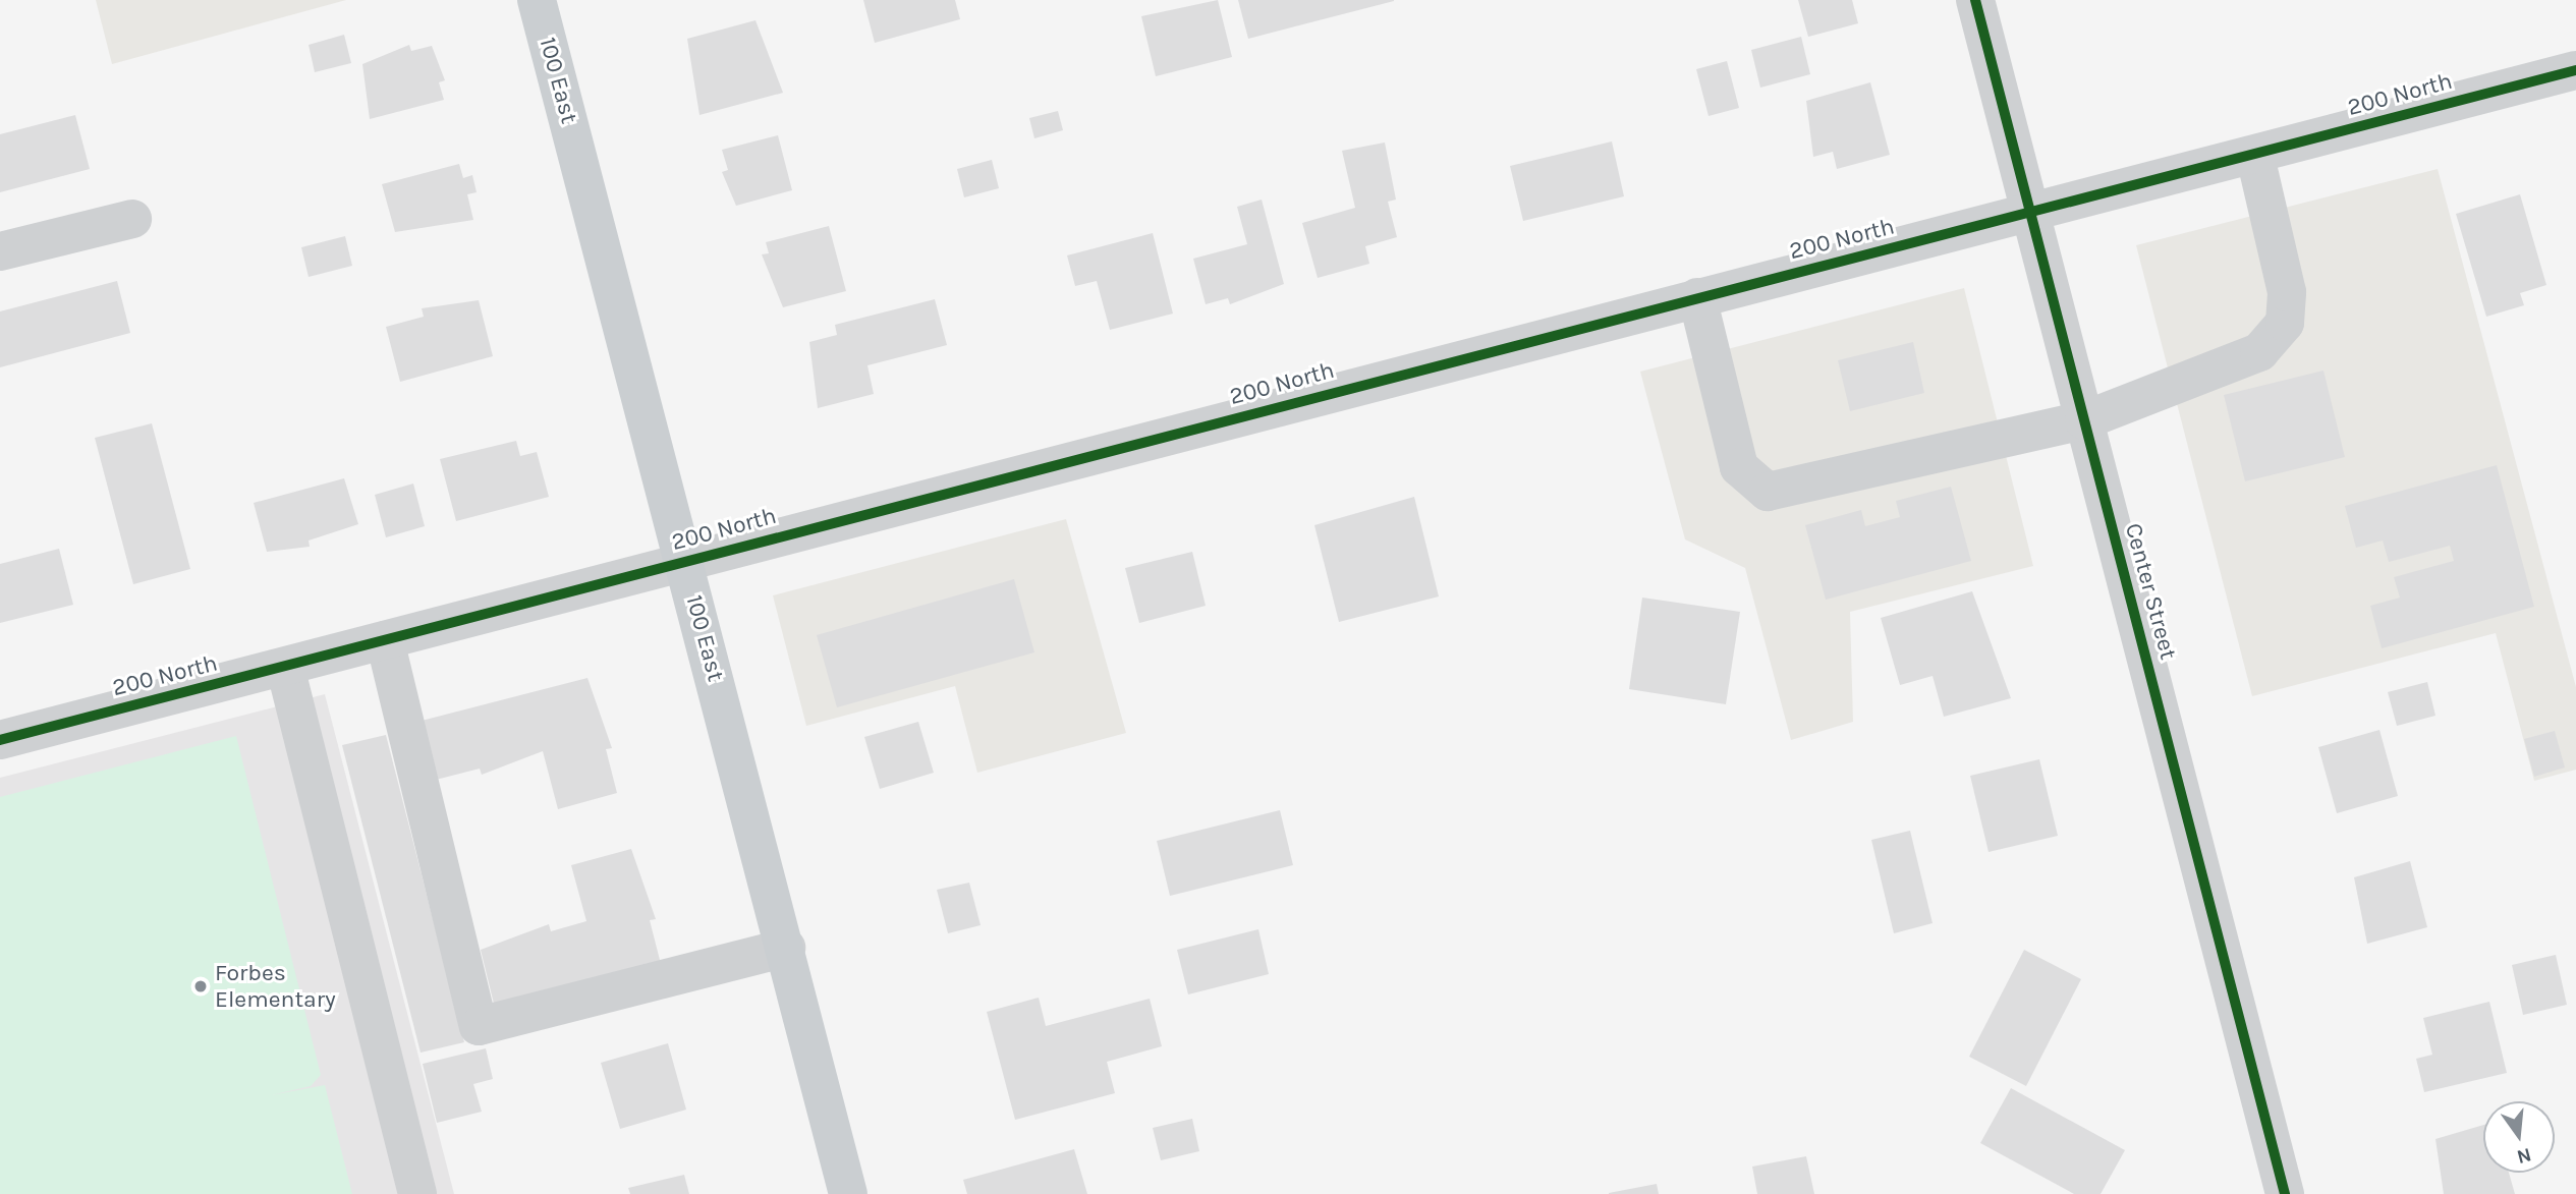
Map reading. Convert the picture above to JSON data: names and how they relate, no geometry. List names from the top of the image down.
{
  "streets": {
    "main road": ["100 East"],
    "street": ["200 North", "Center Street"]
  },
  "crossings": [
    ["100 East", "200 North"],
    ["200 North", "Center Street"]
  ],
  "places": ["Forbes Elementary"],
  "north": "bottom"
}
